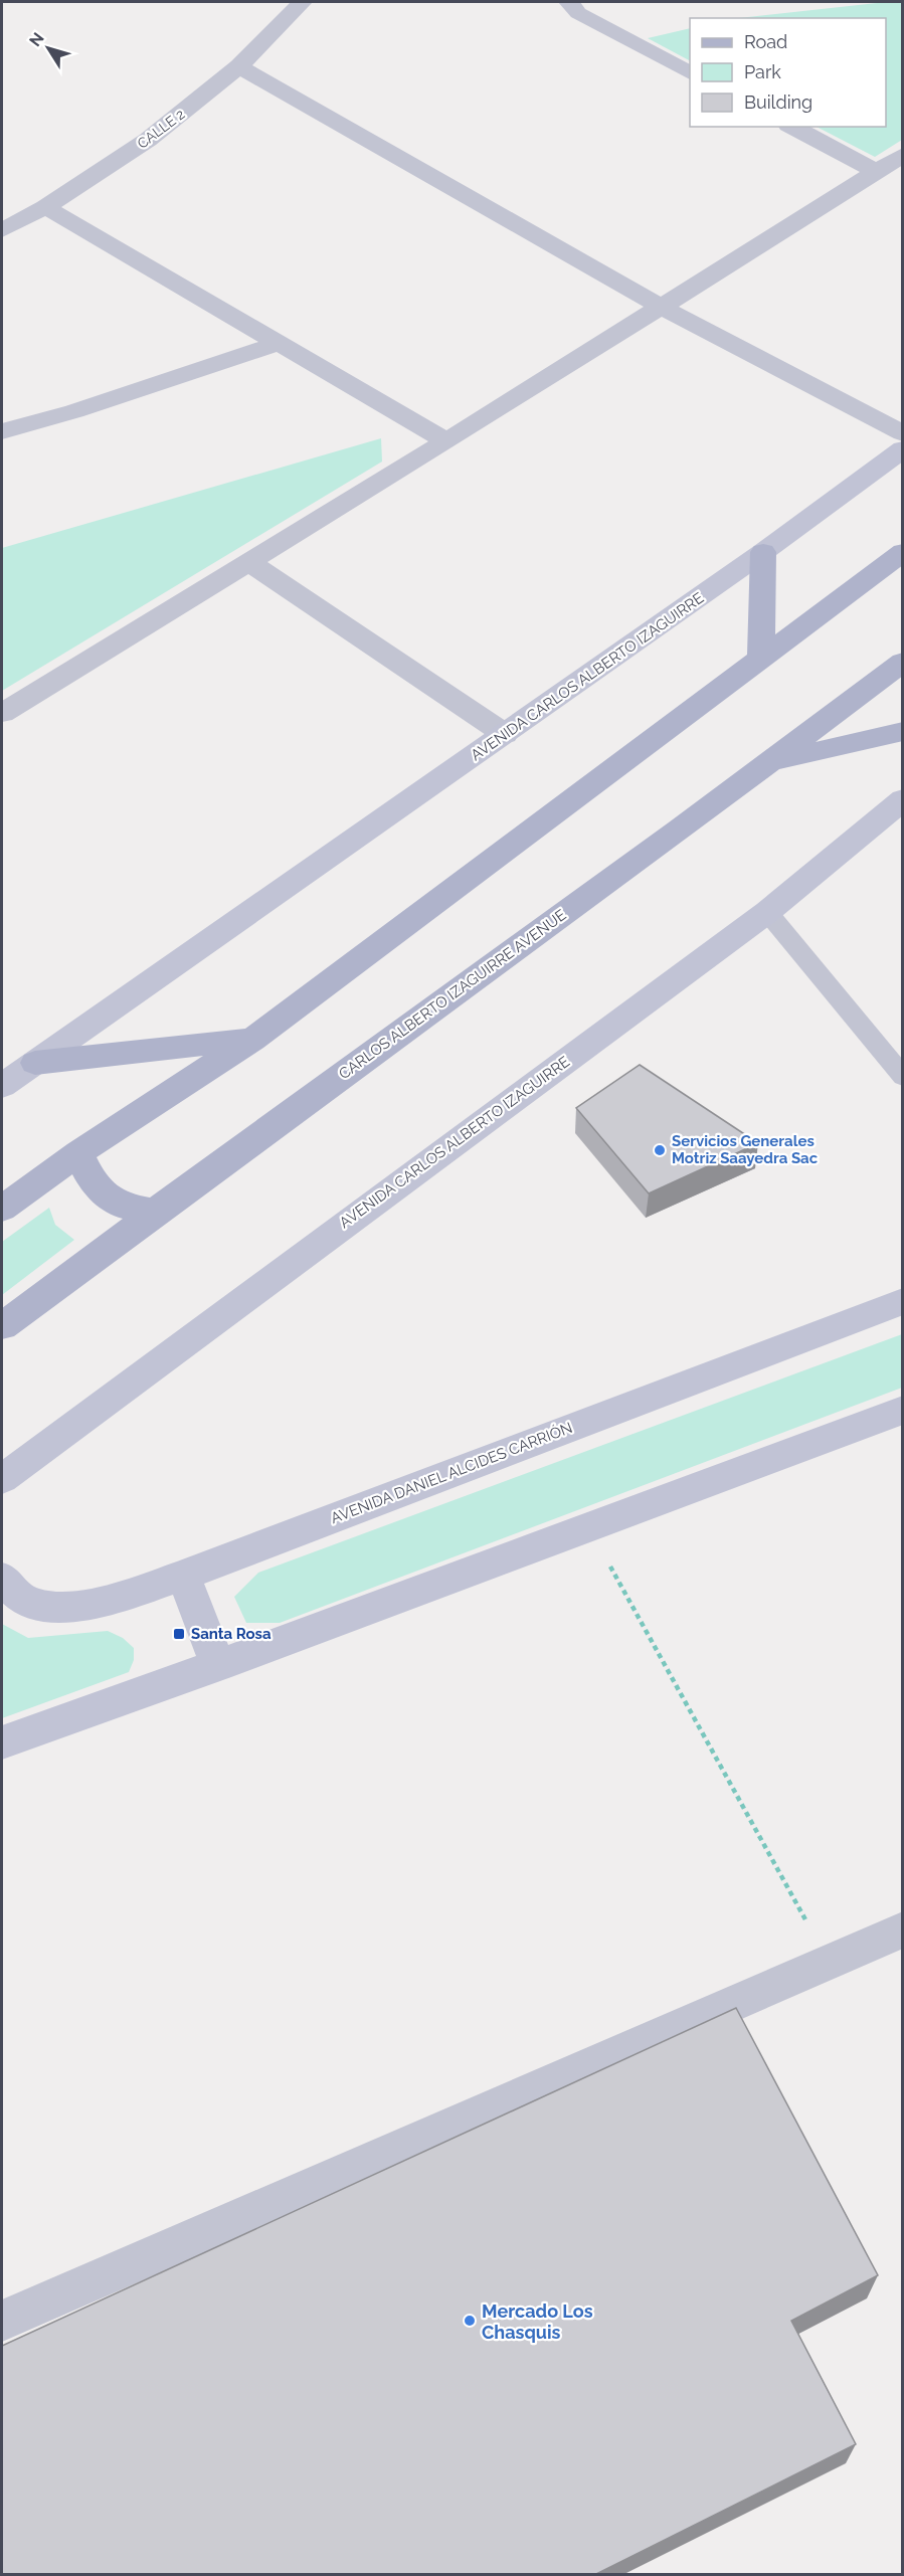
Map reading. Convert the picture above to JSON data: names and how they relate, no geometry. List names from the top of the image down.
{
  "streets": {
    "main road": ["CARLOS ALBERTO IZAGUIRRE AVENUE"],
    "street": ["CALLE 2", "AVENIDA CARLOS ALBERTO IZAGUIRRE", "AVENIDA DANIEL ALCIDES CARRIÓN"]
  },
  "places": {
    "other": ["Servicios Generales Motriz Saayedra Sac", "Mercado Los Chasquis"],
    "transit": ["Santa Rosa"]
  },
  "legend": ["Road", "Park", "Building"],
  "north": "top left"
}
